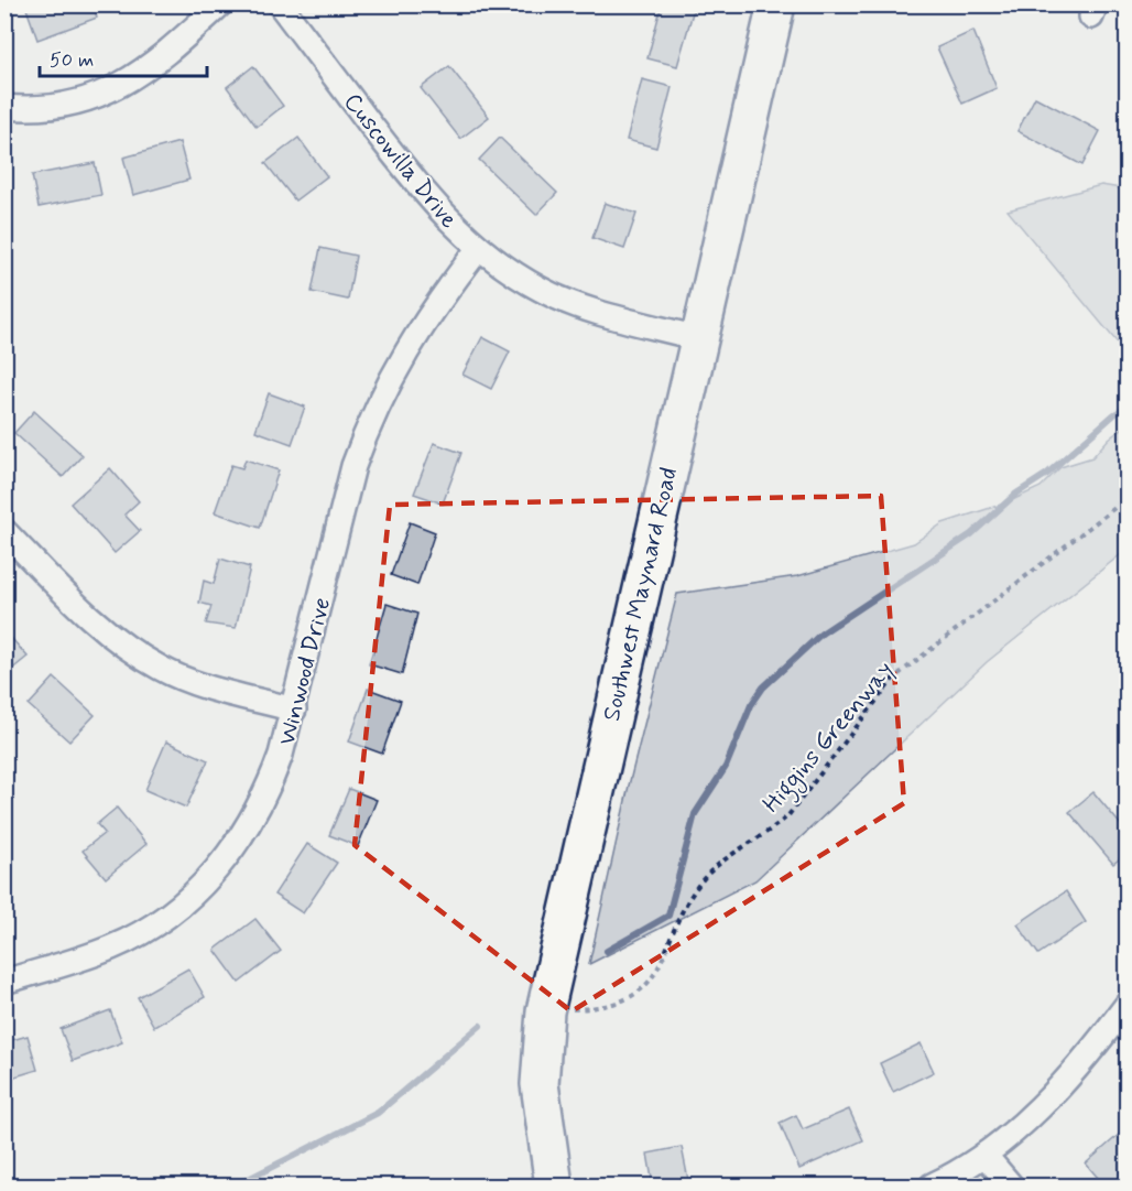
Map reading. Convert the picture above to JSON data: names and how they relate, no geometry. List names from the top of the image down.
{
  "streets": {
    "main road": ["Southwest Maynard Road"],
    "street": ["Cuscowilla Drive", "Winwood Drive"],
    "path": ["Higgins Greenway"]
  },
  "crossings": [
    ["Cuscowilla Drive", "Southwest Maynard Road"],
    ["Cuscowilla Drive", "Winwood Drive"],
    ["Southwest Maynard Road", "Higgins Greenway"]
  ],
  "scale_bar": "50 m"
}
